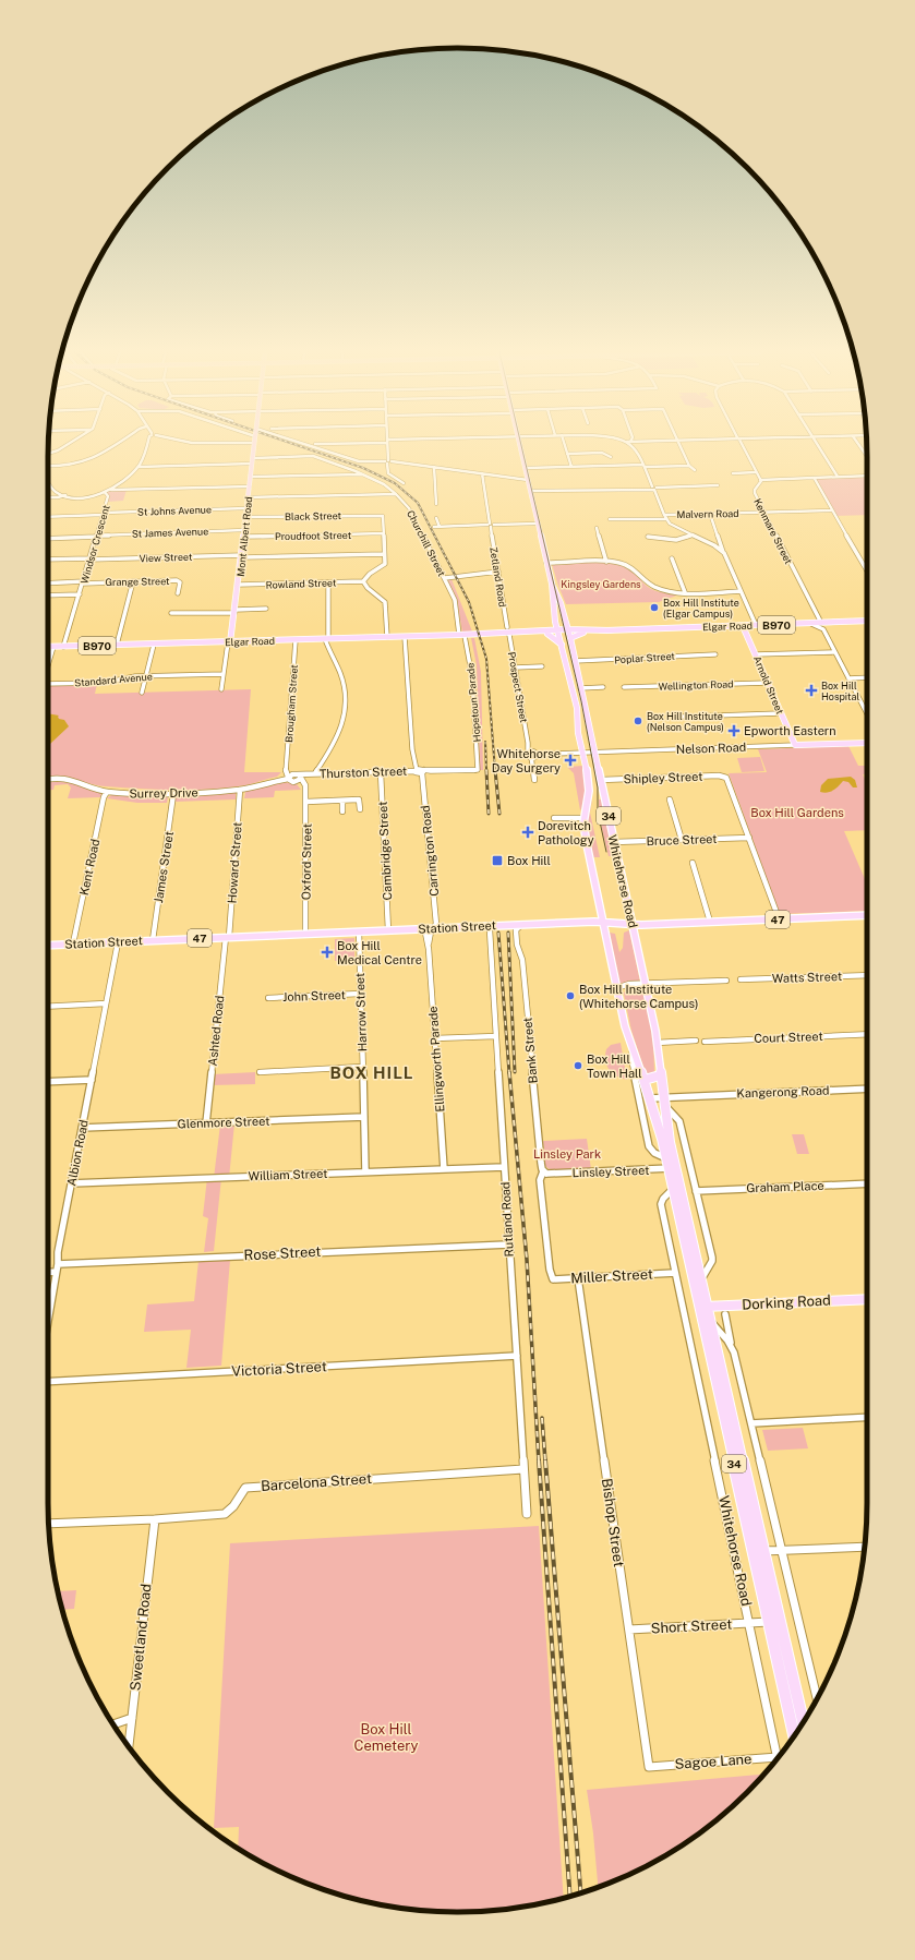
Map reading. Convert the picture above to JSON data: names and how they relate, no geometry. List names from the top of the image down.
{
  "streets": {
    "main road": [
      "Mont Albert Road",
      "B970",
      "Elgar Road",
      "Arnold Street",
      "Nelson Road",
      "34",
      "Whitehorse Road",
      "47",
      "Station Street",
      "Dorking Road"
    ],
    "street": [
      "St Johns Avenue",
      "Malvern Road",
      "Black Street",
      "Kenmare Street",
      "St James Avenue",
      "Proudfoot Street",
      "Churchill Street",
      "Windsor Crescent",
      "View Street",
      "Zetland Road",
      "Grange Street",
      "Rowland Street",
      "Poplar Street",
      "Standard Avenue",
      "Wellington Road",
      "Prospect Street",
      "Hopetoun Parade",
      "Brougham Street",
      "Thurston Street",
      "Shipley Street",
      "Surrey Drive",
      "Bruce Street",
      "Cambridge Street",
      "Carrington Road",
      "Oxford Street",
      "Howard Street",
      "Kent Road",
      "James Street",
      "Watts Street",
      "John Street",
      "Harrow Street",
      "Ashted Road",
      "Court Street",
      "Bank Street",
      "Ellingworth Parade",
      "Kangerong Road",
      "Glenmore Street",
      "Albion Road",
      "Linsley Street",
      "William Street",
      "Graham Place",
      "Rutland Road",
      "Rose Street",
      "Miller Street",
      "Victoria Street",
      "Barcelona Street",
      "Bishop Street",
      "Short Street",
      "Sweetland Road",
      "Sagoe Lane"
    ]
  },
  "crossings": [
    ["St Johns Avenue", "Mont Albert Road"],
    ["St Johns Avenue", "Windsor Crescent"],
    ["Malvern Road", "Kenmare Street"],
    ["Black Street", "Proudfoot Street"],
    ["Black Street", "Mont Albert Road"],
    ["Kenmare Street", "Elgar Road"],
    ["St James Avenue", "Mont Albert Road"],
    ["St James Avenue", "Windsor Crescent"],
    ["Proudfoot Street", "Mont Albert Road"],
    ["Mont Albert Road", "Churchill Street"],
    ["Mont Albert Road", "View Street"],
    ["Mont Albert Road", "Rowland Street"],
    ["Mont Albert Road", "Elgar Road"],
    ["Mont Albert Road", "Standard Avenue"],
    ["Churchill Street", "Elgar Road"],
    ["Churchill Street", "Hopetoun Parade"],
    ["Windsor Crescent", "View Street"],
    ["Windsor Crescent", "Grange Street"],
    ["Windsor Crescent", "Elgar Road"],
    ["Zetland Road", "Elgar Road"],
    ["Zetland Road", "Prospect Street"],
    ["Elgar Road", "Standard Avenue"],
    ["Elgar Road", "Arnold Street"],
    ["Elgar Road", "Prospect Street"],
    ["Elgar Road", "Hopetoun Parade"],
    ["Elgar Road", "Brougham Street"],
    ["Elgar Road", "Whitehorse Road"],
    ["Poplar Street", "Whitehorse Road"],
    ["Wellington Road", "Arnold Street"],
    ["Arnold Street", "Nelson Road"],
    ["Prospect Street", "Nelson Road"],
    ["Hopetoun Parade", "Thurston Street"],
    ["Brougham Street", "Thurston Street"],
    ["Brougham Street", "Surrey Drive"],
    ["Brougham Street", "Oxford Street"],
    ["Nelson Road", "Whitehorse Road"],
    ["Thurston Street", "Surrey Drive"],
    ["Thurston Street", "Cambridge Street"],
    ["Thurston Street", "Carrington Road"],
    ["Thurston Street", "Oxford Street"],
    ["Shipley Street", "Bruce Street"],
    ["Shipley Street", "Whitehorse Road"],
    ["Surrey Drive", "Oxford Street"],
    ["Surrey Drive", "Howard Street"],
    ["Surrey Drive", "Kent Road"],
    ["Surrey Drive", "James Street"],
    ["Bruce Street", "Whitehorse Road"],
    ["Cambridge Street", "Station Street"],
    ["Carrington Road", "Station Street"],
    ["Carrington Road", "Ellingworth Parade"],
    ["Oxford Street", "Station Street"],
    ["Howard Street", "Station Street"],
    ["Howard Street", "Ashted Road"],
    ["Kent Road", "Station Street"],
    ["James Street", "Station Street"],
    ["Whitehorse Road", "Station Street"],
    ["Whitehorse Road", "Kangerong Road"],
    ["Whitehorse Road", "Linsley Street"],
    ["Whitehorse Road", "Miller Street"],
    ["Whitehorse Road", "Dorking Road"],
    ["Whitehorse Road", "Short Street"],
    ["Station Street", "Harrow Street"],
    ["Station Street", "Ashted Road"],
    ["Station Street", "Ellingworth Parade"],
    ["Station Street", "Albion Road"],
    ["Station Street", "Rutland Road"],
    ["John Street", "Harrow Street"],
    ["Harrow Street", "Glenmore Street"],
    ["Harrow Street", "William Street"],
    ["Ashted Road", "Glenmore Street"],
    ["Bank Street", "Linsley Street"],
    ["Bank Street", "Miller Street"],
    ["Ellingworth Parade", "William Street"],
    ["Glenmore Street", "Albion Road"],
    ["Albion Road", "William Street"],
    ["Albion Road", "Rose Street"],
    ["William Street", "Rutland Road"],
    ["Rutland Road", "Rose Street"],
    ["Rutland Road", "Victoria Street"],
    ["Rutland Road", "Barcelona Street"],
    ["Miller Street", "Bishop Street"],
    ["Barcelona Street", "Sweetland Road"],
    ["Bishop Street", "Short Street"],
    ["Bishop Street", "Sagoe Lane"]
  ],
  "districts": ["BOX HILL"],
  "parks": [
    "Kingsley Gardens",
    "Box Hill Gardens",
    "Linsley Park",
    "Box Hill Cemetery"
  ],
  "places": {
    "other": [
      "Box Hill Institute (Elgar Campus)",
      "Box Hill Institute (Nelson Campus)",
      "Box Hill Institute (Whitehorse Campus)",
      "Box Hill Town Hall"
    ],
    "health": [
      "Box Hill Hospital",
      "Epworth Eastern",
      "Whitehorse Day Surgery",
      "Dorevitch Pathology",
      "Box Hill Medical Centre"
    ],
    "transit": ["Box Hill"]
  }
}
